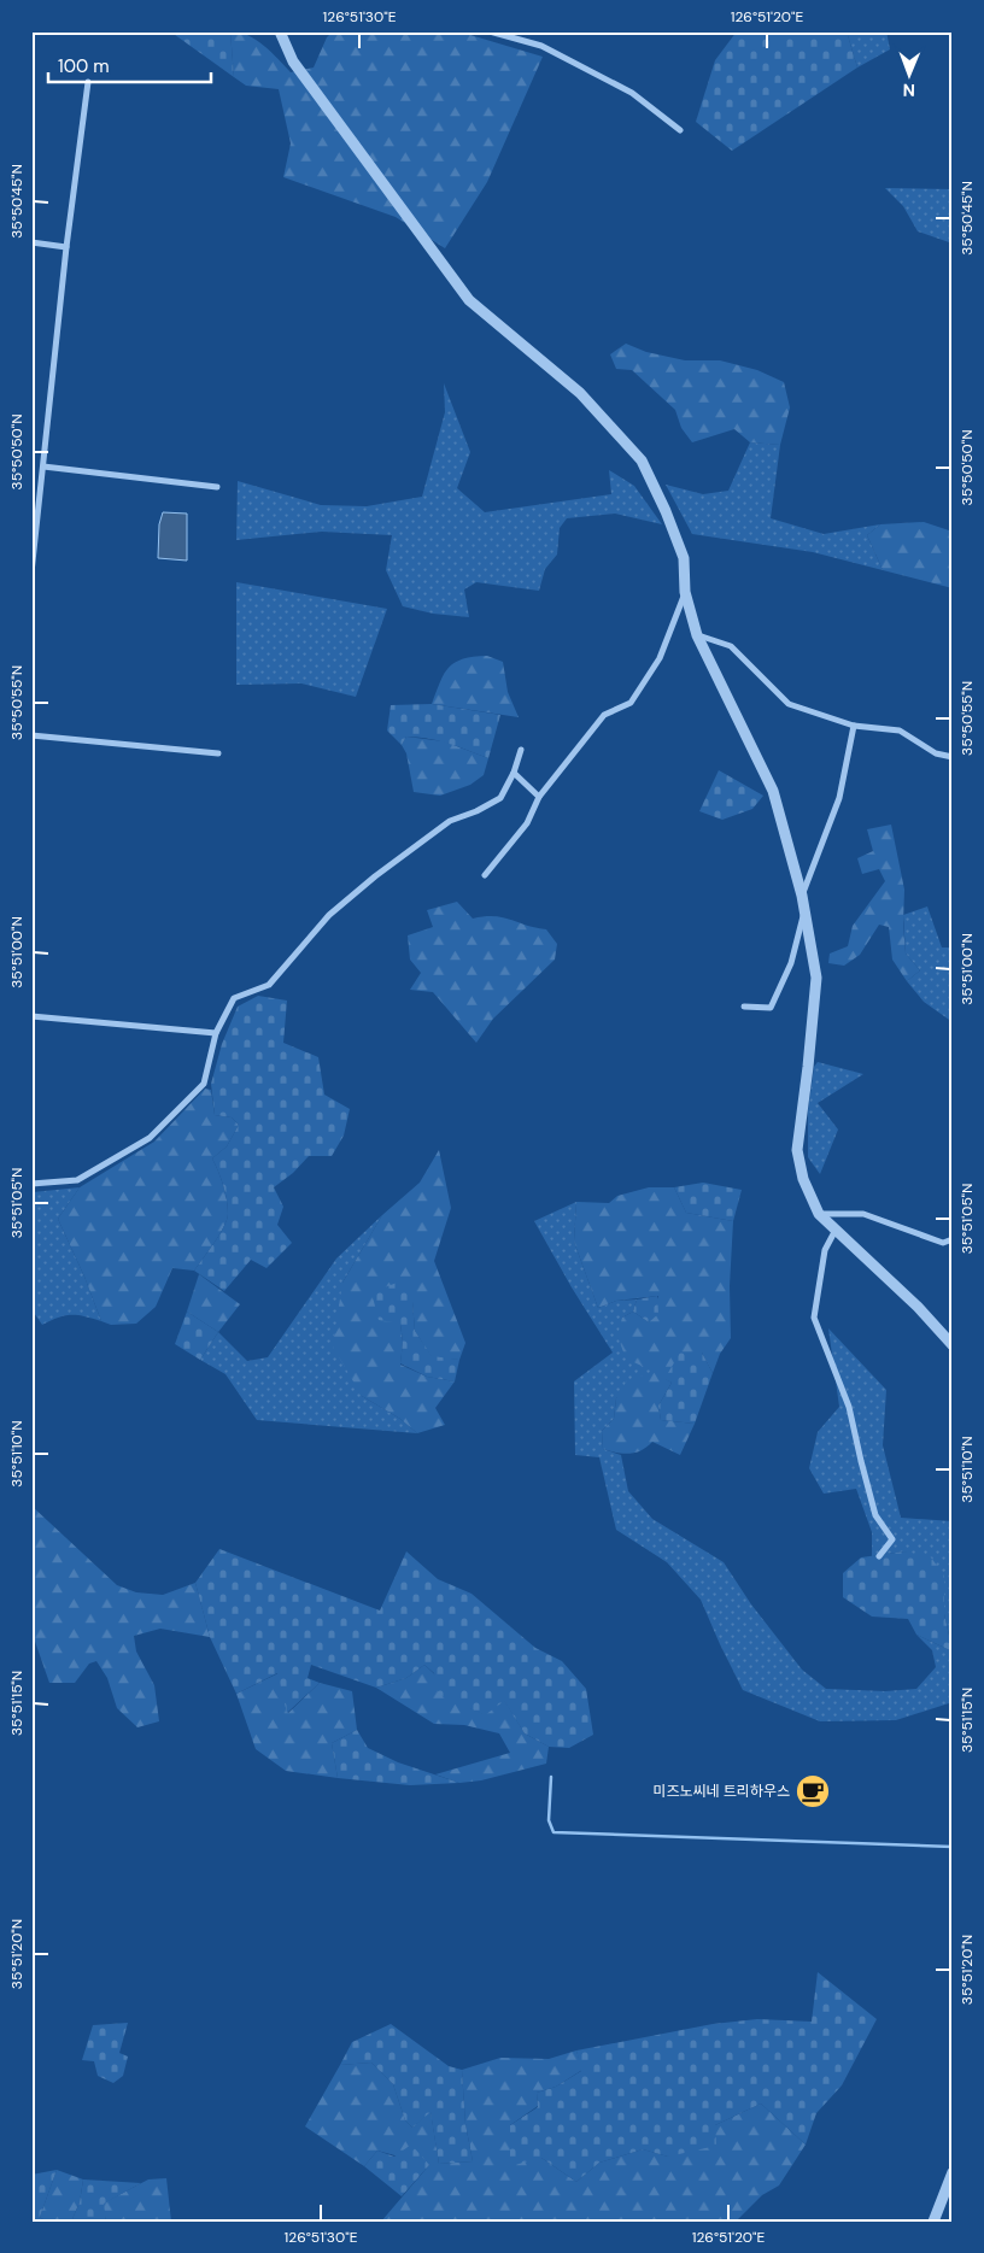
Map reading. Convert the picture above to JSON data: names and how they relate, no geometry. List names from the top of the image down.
{
  "places": {
    "cafe": ["미즈노씨네 트리하우스"]
  },
  "scale_bar": "100 m",
  "north": "bottom",
  "coordinates": [
    "126°51'30\"E",
    "126°51'20\"E",
    "35°50'45\"N",
    "35°50'50\"N",
    "35°50'55\"N",
    "35°51'00\"N",
    "35°51'05\"N",
    "35°51'10\"N",
    "35°51'15\"N",
    "35°51'20\"N"
  ]
}
